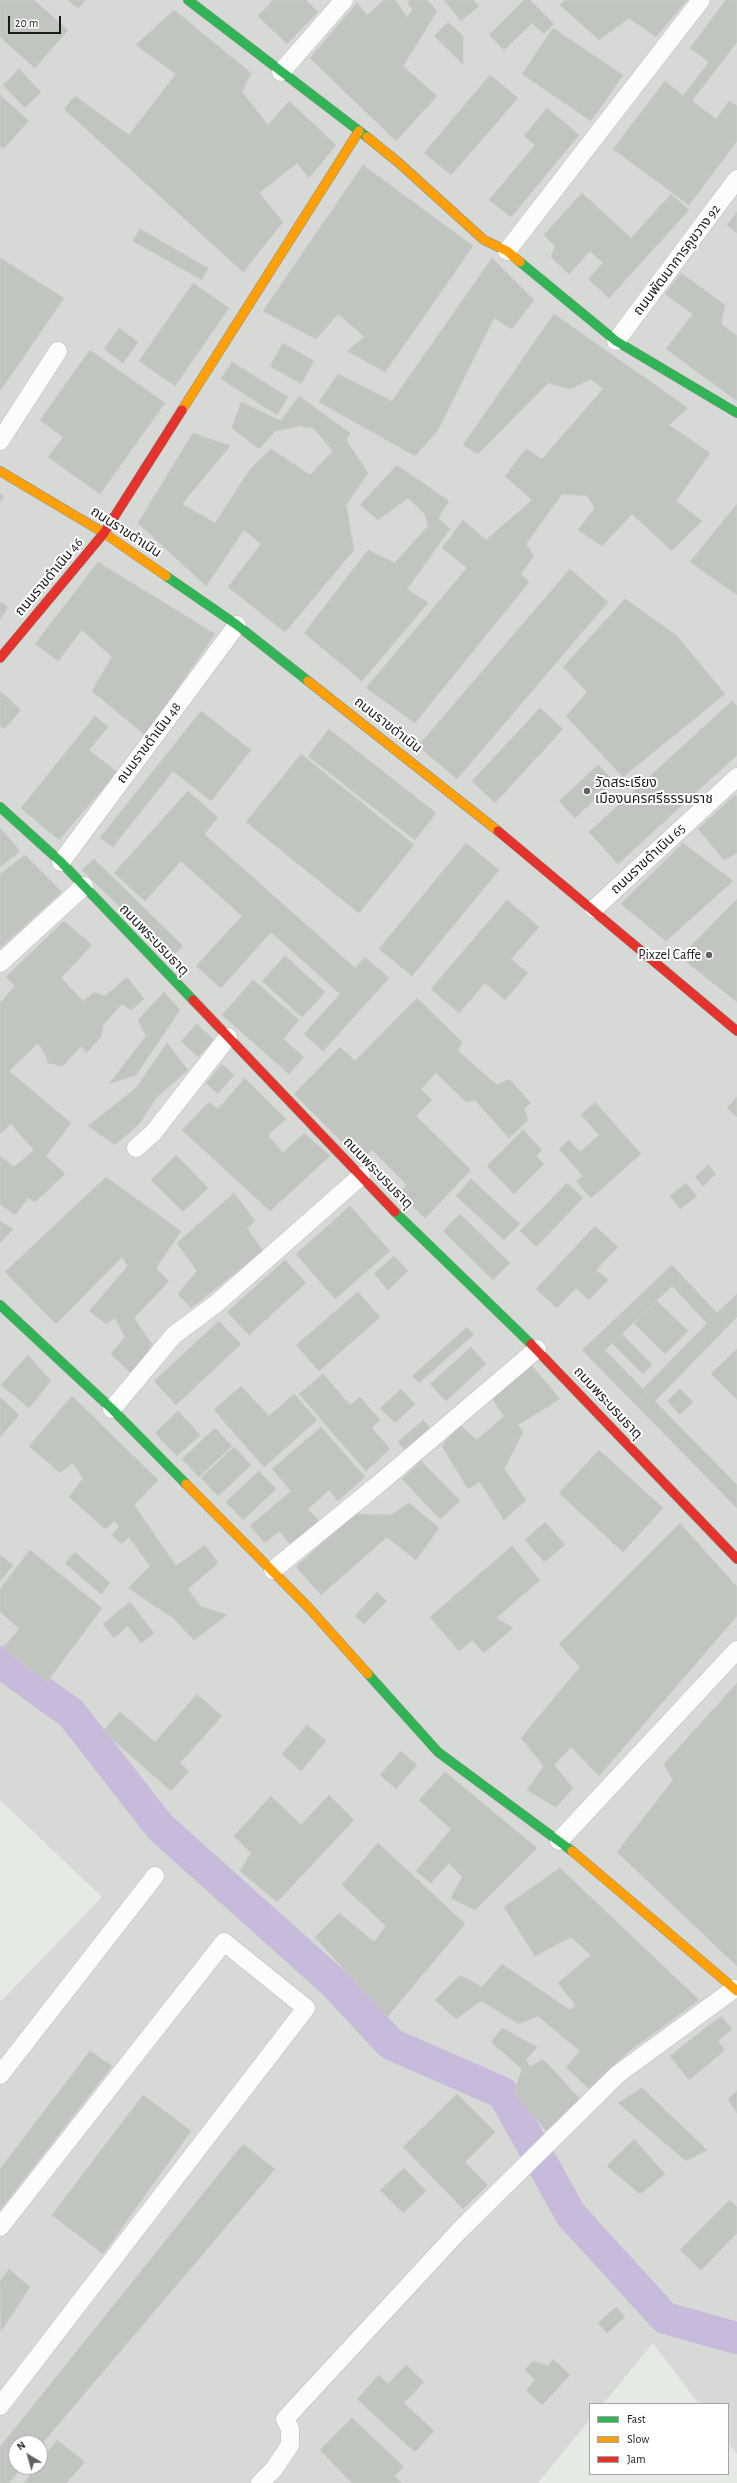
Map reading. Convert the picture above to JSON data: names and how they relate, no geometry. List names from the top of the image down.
{
  "streets": {
    "street": [
      "ถนนพัฒนาการคูขวาง 92",
      "ถนนราขดำเนิน",
      "ถนนราขดำเนิน 46",
      "ถนนราขดำเนิน 48",
      "ถนนราขดำเนิน 65",
      "ถนนพระบรมธาตุ"
    ]
  },
  "crossings": [
    ["ถนนราขดำเนิน", "ถนนราขดำเนิน 46"],
    ["ถนนราขดำเนิน", "ถนนราขดำเนิน 48"],
    ["ถนนราขดำเนิน", "ถนนราขดำเนิน 65"],
    ["ถนนราขดำเนิน 48", "ถนนพระบรมธาตุ"]
  ],
  "places": ["วัดสระเรียง เมืองนครศรีธรรมราช", "Pixzel Caffe"],
  "legend": ["Fast", "Slow", "Jam"],
  "scale_bar": "20 m",
  "north": "top left"
}
